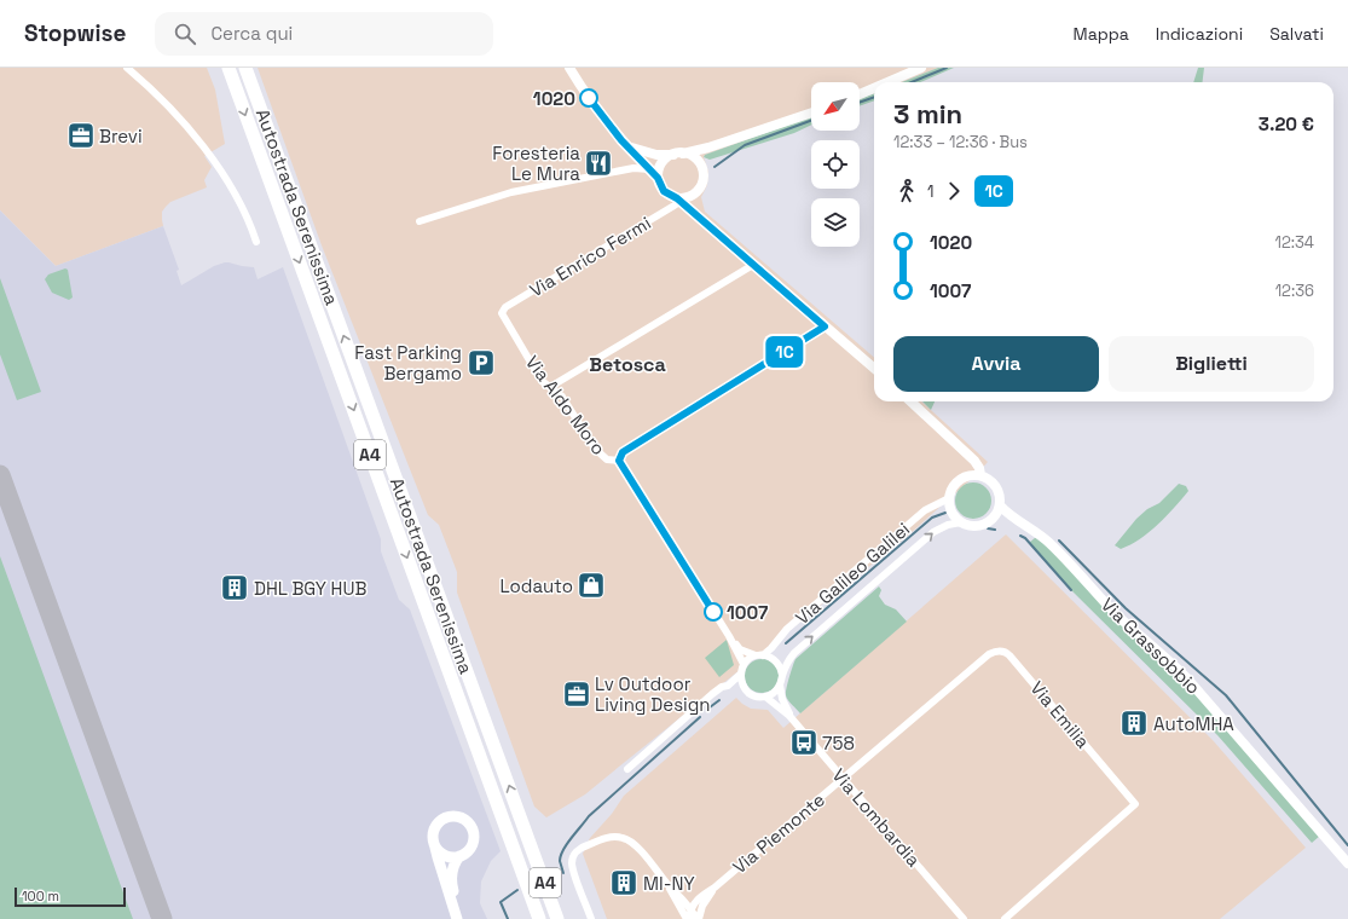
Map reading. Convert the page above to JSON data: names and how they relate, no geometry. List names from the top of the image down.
{
  "streets": {
    "highway": ["Autostrada Serenissima", "A4"],
    "street": [
      "Via Enrico Fermi",
      "Via Aldo Moro",
      "Via Galileo Galilei",
      "Via Grassobbio",
      "Via Emilia",
      "Via Lombardia",
      "Via Piemonte"
    ]
  },
  "crossings": [
    ["Via Enrico Fermi", "Via Aldo Moro"],
    ["Via Aldo Moro", "Via Galileo Galilei"],
    ["Via Aldo Moro", "Via Lombardia"],
    ["Via Galileo Galilei", "Via Grassobbio"],
    ["Via Galileo Galilei", "Via Lombardia"],
    ["Via Emilia", "Via Lombardia"],
    ["Via Emilia", "Via Piemonte"],
    ["Via Lombardia", "Via Piemonte"]
  ],
  "districts": ["Betosca"],
  "places": {
    "other": ["1020", "1007"],
    "office": ["Brevi", "Lv Outdoor Living Design"],
    "restaurant": ["Foresteria Le Mura"],
    "parking": ["Fast Parking Bergamo"],
    "shop": ["Lodauto"],
    "building": ["DHL BGY HUB", "AutoMHA", "MI-NY"],
    "bus stop": ["758"]
  },
  "lines": ["bus line 1C"],
  "scale_bar": "100 m",
  "north": "bottom left",
  "page": {
    "header": "Stopwise",
    "search": "Cerca qui",
    "nav": ["Mappa", "Indicazioni", "Salvati"],
    "on_map": "1C",
    "heading": ["3 min", "12:33 – 12:36 · Bus", "3.20 €"],
    "legs": ["1", "1C"],
    "list": [
      {
        "name": "1020",
        "value": "12:34"
      },
      {
        "name": "1007",
        "value": "12:36"
      }
    ],
    "buttons": ["Avvia", "Biglietti"],
    "scale": "100 m"
  }
}
